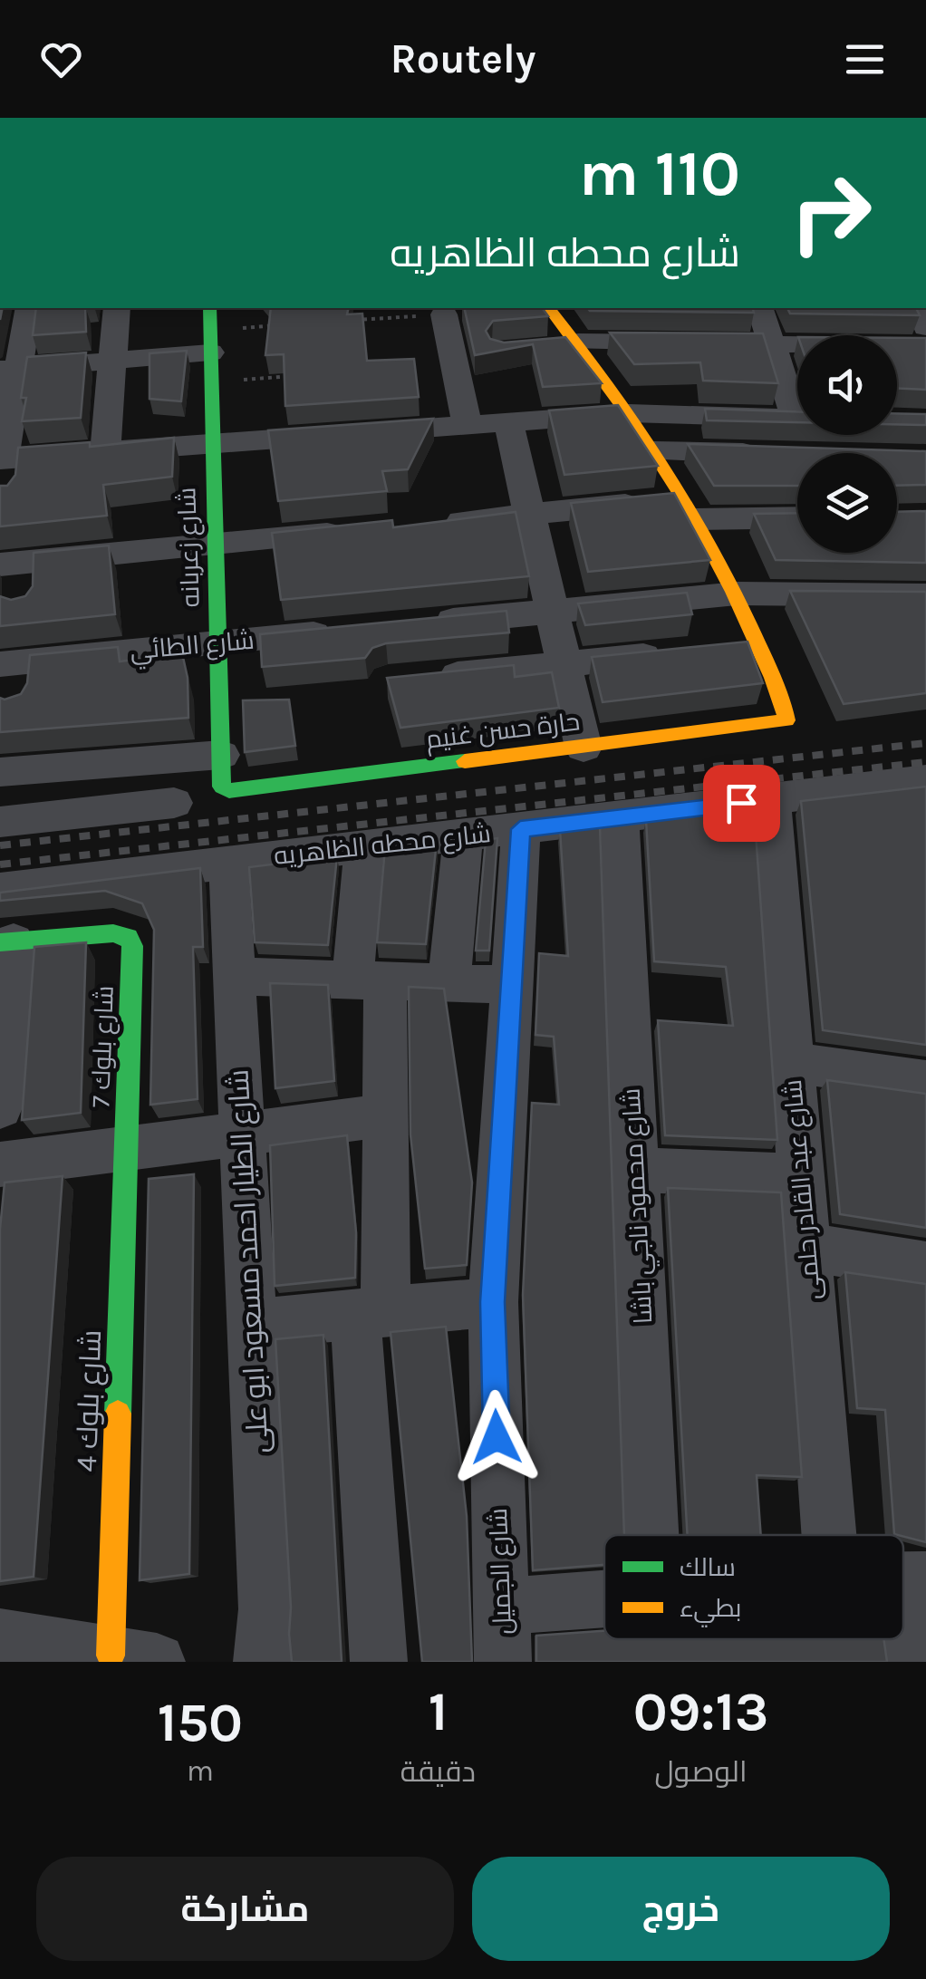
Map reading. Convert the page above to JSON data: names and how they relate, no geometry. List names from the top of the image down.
{
  "streets": {
    "street": [
      "شارع زعربانه",
      "شارع الطائي",
      "حارة حسن غنيم",
      "شارع محطه الظاهريه",
      "شارع بلوك 7",
      "شارع عبد القادر حلمى",
      "شارع محمود ناجي باشا",
      "شارع الطيار احمد مسعود ابو على",
      "شارع بلوك 4",
      "شارع الجميل"
    ]
  },
  "crossings": [
    ["شارع زعربانه", "شارع الطائي"],
    ["شارع زعربانه", "حارة حسن غنيم"],
    ["شارع محطه الظاهريه", "شارع عبد القادر حلمى"],
    ["شارع محطه الظاهريه", "شارع محمود ناجي باشا"],
    ["شارع محطه الظاهريه", "شارع الطيار احمد مسعود ابو على"],
    ["شارع محطه الظاهريه", "شارع الجميل"],
    ["شارع بلوك 7", "شارع بلوك 4"]
  ],
  "legend": ["سالك", "بطيء"],
  "page": {
    "header": "Routely",
    "turn": ["110 m", "شارع محطه الظاهريه"],
    "eta": [
      "09:13",
      "الوصول",
      "1",
      "دقيقة",
      "150",
      "m"
    ],
    "buttons": ["خروج", "مشاركة"]
  }
}
